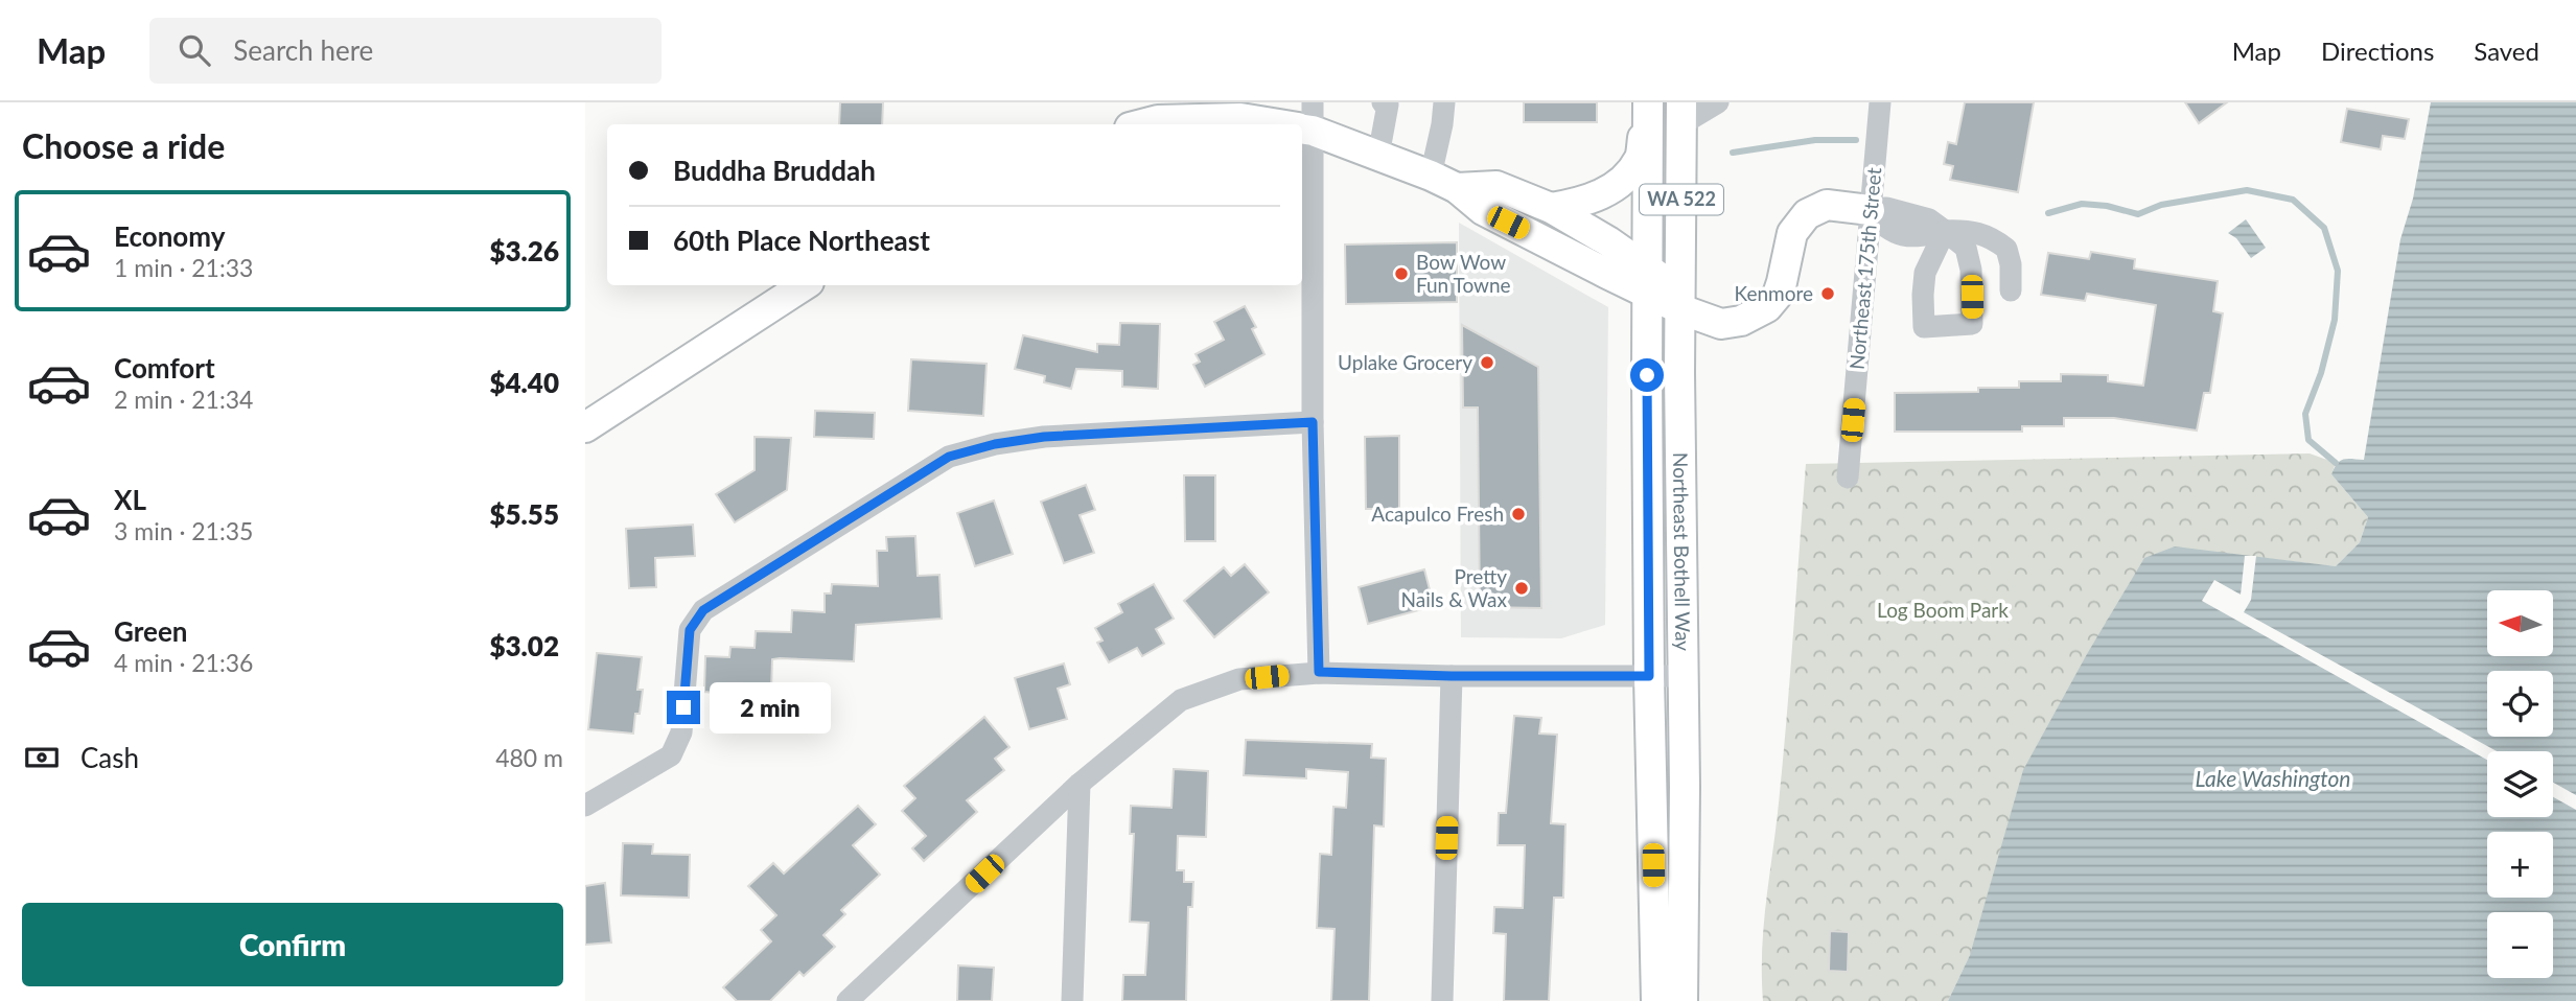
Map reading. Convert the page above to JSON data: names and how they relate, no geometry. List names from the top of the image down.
{
  "streets": {
    "main road": ["WA 522", "Northeast Bothell Way"],
    "street": ["Northeast 175th Street"]
  },
  "water": ["Lake Washington"],
  "parks": ["Log Boom Park"],
  "places": [
    "Bow Wow Fun Towne",
    "Kenmore",
    "Uplake Grocery",
    "Acapulco Fresh",
    "Pretty Nails & Wax"
  ],
  "north": "left",
  "page": {
    "header": "Map",
    "search": "Search here",
    "nav": ["Map", "Directions", "Saved"],
    "heading": "Choose a ride",
    "banner": ["Buddha Bruddah", "60th Place Northeast"],
    "list": [
      {
        "name": "Economy",
        "note": "1 min · 21:33",
        "value": "$3.26"
      },
      {
        "name": "Comfort",
        "note": "2 min · 21:34",
        "value": "$4.40"
      },
      {
        "name": "XL",
        "note": "3 min · 21:35",
        "value": "$5.55"
      },
      {
        "name": "Green",
        "note": "4 min · 21:36",
        "value": "$3.02"
      }
    ],
    "map_buttons": ["+", "−"],
    "bubble": "2 min",
    "pay": ["Cash", "480 m"],
    "buttons": "Confirm"
  }
}
